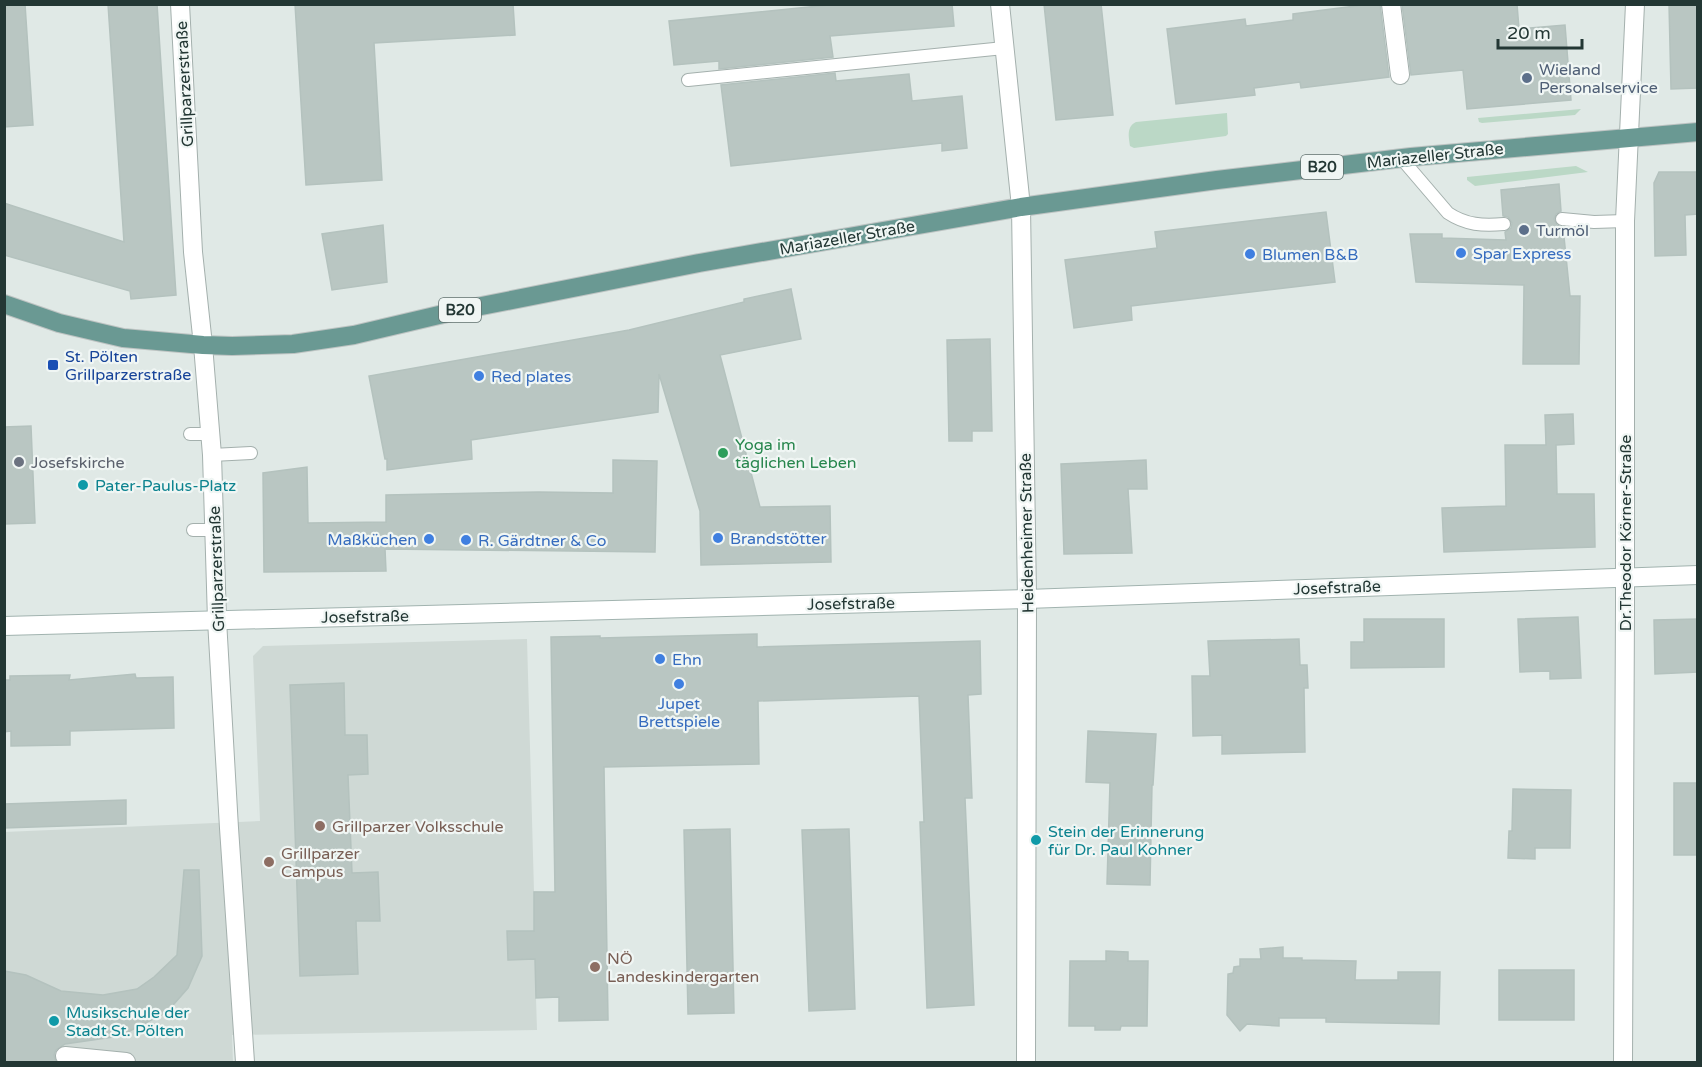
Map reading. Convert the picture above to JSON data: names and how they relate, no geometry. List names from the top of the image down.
{
  "streets": {
    "main road": ["Mariazeller Straße", "B20"],
    "street": [
      "Grillparzerstraße",
      "Heidenheimer Straße",
      "Dr.Theodor Körner-Straße",
      "Josefstraße"
    ]
  },
  "crossings": [
    ["Grillparzerstraße", "Mariazeller Straße"],
    ["Grillparzerstraße", "Josefstraße"],
    ["Mariazeller Straße", "Heidenheimer Straße"],
    ["Mariazeller Straße", "Dr.Theodor Körner-Straße"],
    ["Heidenheimer Straße", "Josefstraße"],
    ["Dr.Theodor Körner-Straße", "Josefstraße"]
  ],
  "places": {
    "other": [
      "Wieland Personalservice",
      "Turmöl",
      "Spar Express",
      "Blumen B&B",
      "Red plates",
      "Yoga im täglichen Leben",
      "Josefskirche",
      "Pater-Paulus-Platz",
      "Brandstötter",
      "Maßküchen",
      "R. Gärdtner & Co",
      "Ehn",
      "Jupet Brettspiele",
      "Grillparzer Volksschule",
      "Stein der Erinnerung für Dr. Paul Kohner",
      "Grillparzer Campus",
      "NÖ Landeskindergarten",
      "Musikschule der Stadt St. Pölten"
    ],
    "transit": ["St. Pölten Grillparzerstraße"]
  },
  "scale_bar": "20 m"
}
